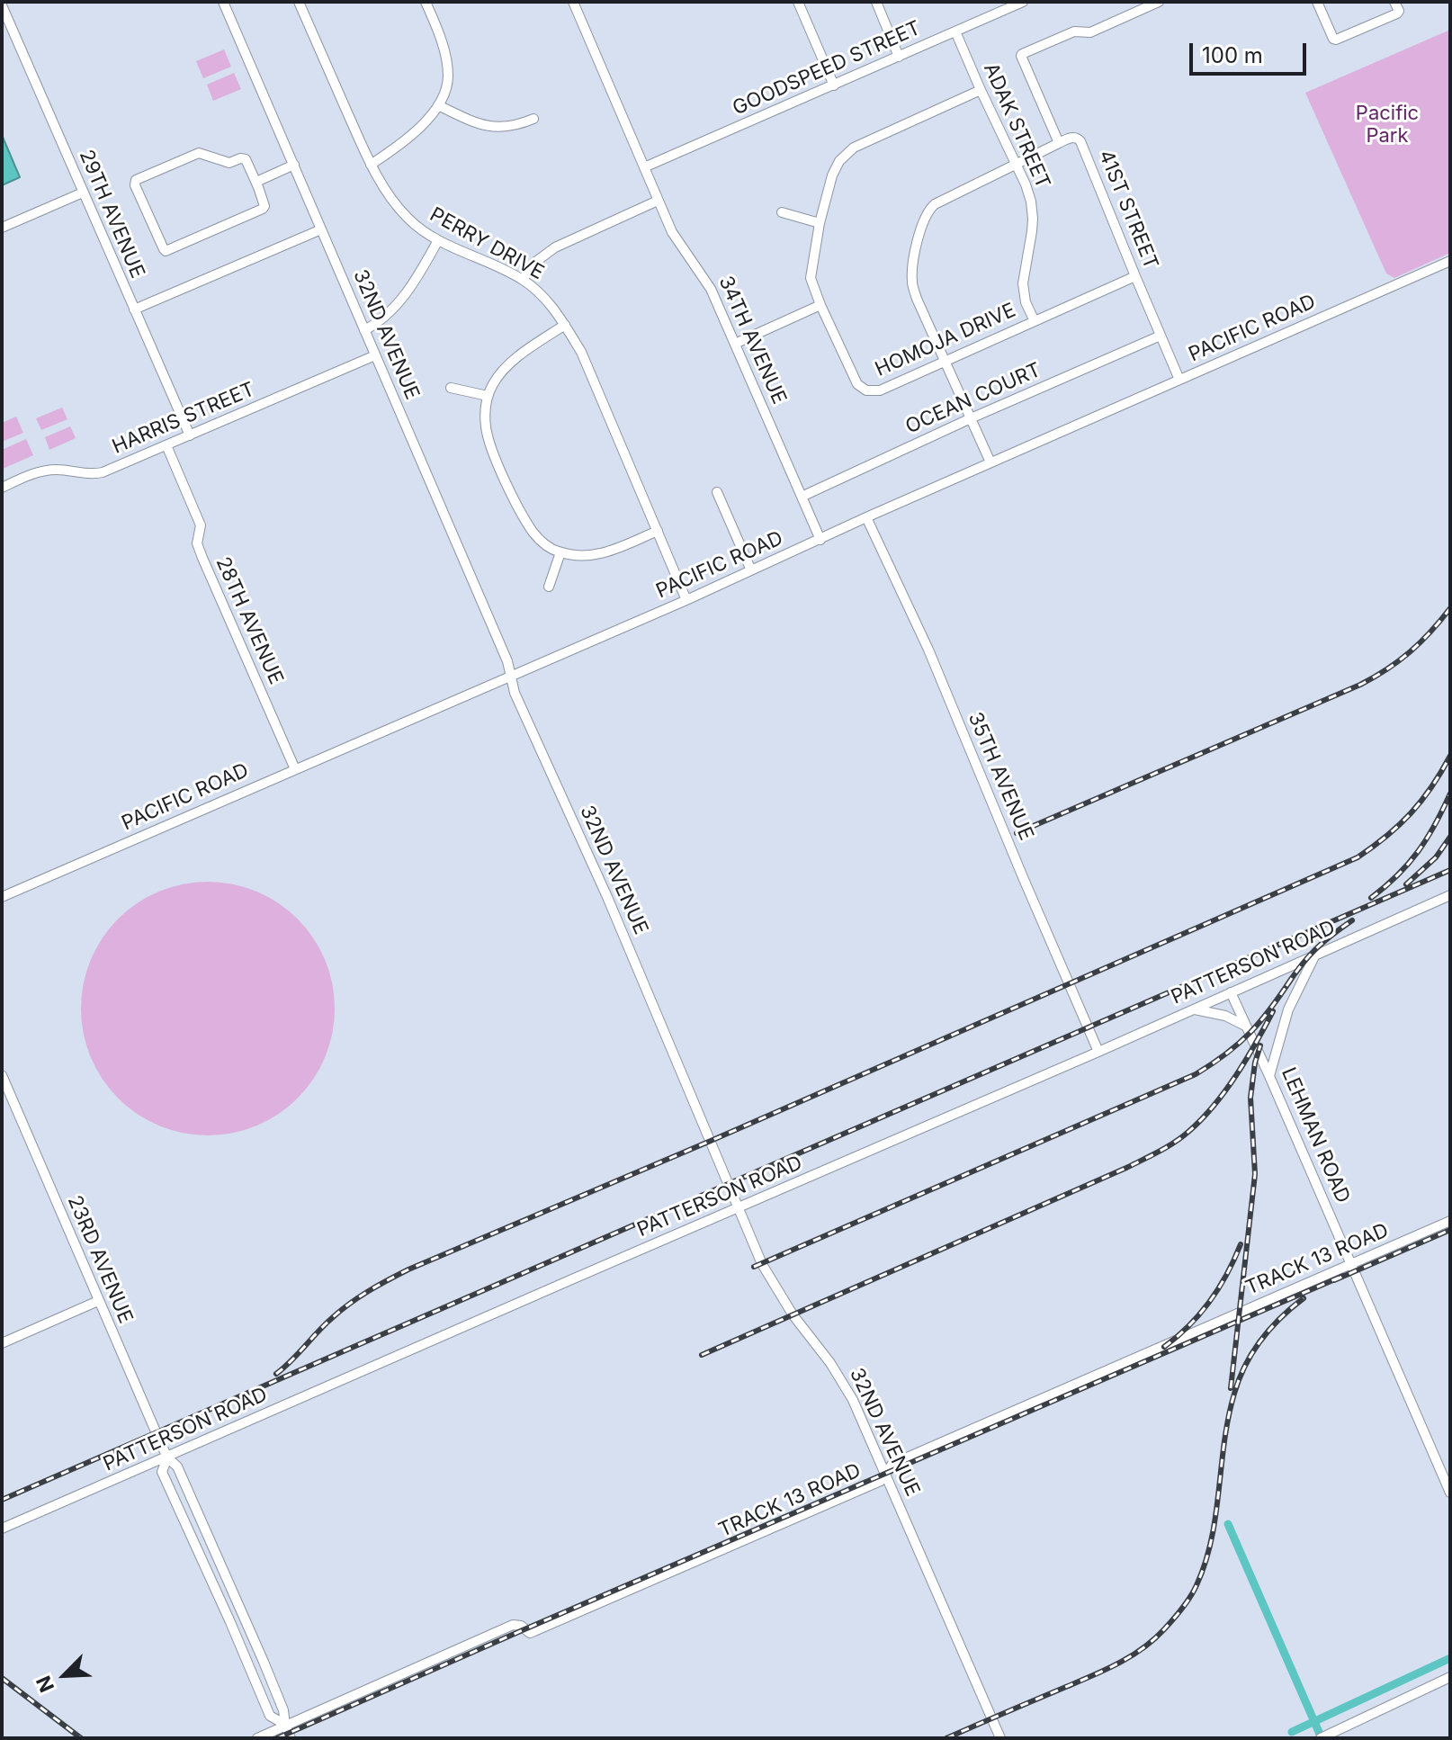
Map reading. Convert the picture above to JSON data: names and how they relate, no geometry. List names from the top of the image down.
{
  "streets": {
    "street": [
      "GOODSPEED STREET",
      "ADAK STREET",
      "41ST STREET",
      "29TH AVENUE",
      "PERRY DRIVE",
      "PACIFIC ROAD",
      "32ND AVENUE",
      "34TH AVENUE",
      "HOMOJA DRIVE",
      "OCEAN COURT",
      "HARRIS STREET",
      "28TH AVENUE",
      "35TH AVENUE",
      "PATTERSON ROAD",
      "LEHMAN ROAD",
      "23RD AVENUE",
      "TRACK 13 ROAD"
    ]
  },
  "crossings": [
    ["GOODSPEED STREET", "ADAK STREET"],
    ["GOODSPEED STREET", "34TH AVENUE"],
    ["ADAK STREET", "HOMOJA DRIVE"],
    ["41ST STREET", "PACIFIC ROAD"],
    ["41ST STREET", "HOMOJA DRIVE"],
    ["41ST STREET", "OCEAN COURT"],
    ["29TH AVENUE", "HARRIS STREET"],
    ["PERRY DRIVE", "PACIFIC ROAD"],
    ["PACIFIC ROAD", "32ND AVENUE"],
    ["PACIFIC ROAD", "34TH AVENUE"],
    ["PACIFIC ROAD", "28TH AVENUE"],
    ["PACIFIC ROAD", "35TH AVENUE"],
    ["32ND AVENUE", "HARRIS STREET"],
    ["32ND AVENUE", "PATTERSON ROAD"],
    ["32ND AVENUE", "TRACK 13 ROAD"],
    ["34TH AVENUE", "OCEAN COURT"],
    ["HARRIS STREET", "28TH AVENUE"],
    ["35TH AVENUE", "PATTERSON ROAD"],
    ["PATTERSON ROAD", "LEHMAN ROAD"],
    ["PATTERSON ROAD", "23RD AVENUE"],
    ["LEHMAN ROAD", "TRACK 13 ROAD"],
    ["23RD AVENUE", "TRACK 13 ROAD"]
  ],
  "parks": ["Pacific Park"],
  "scale_bar": "100 m",
  "north": "bottom left"
}
